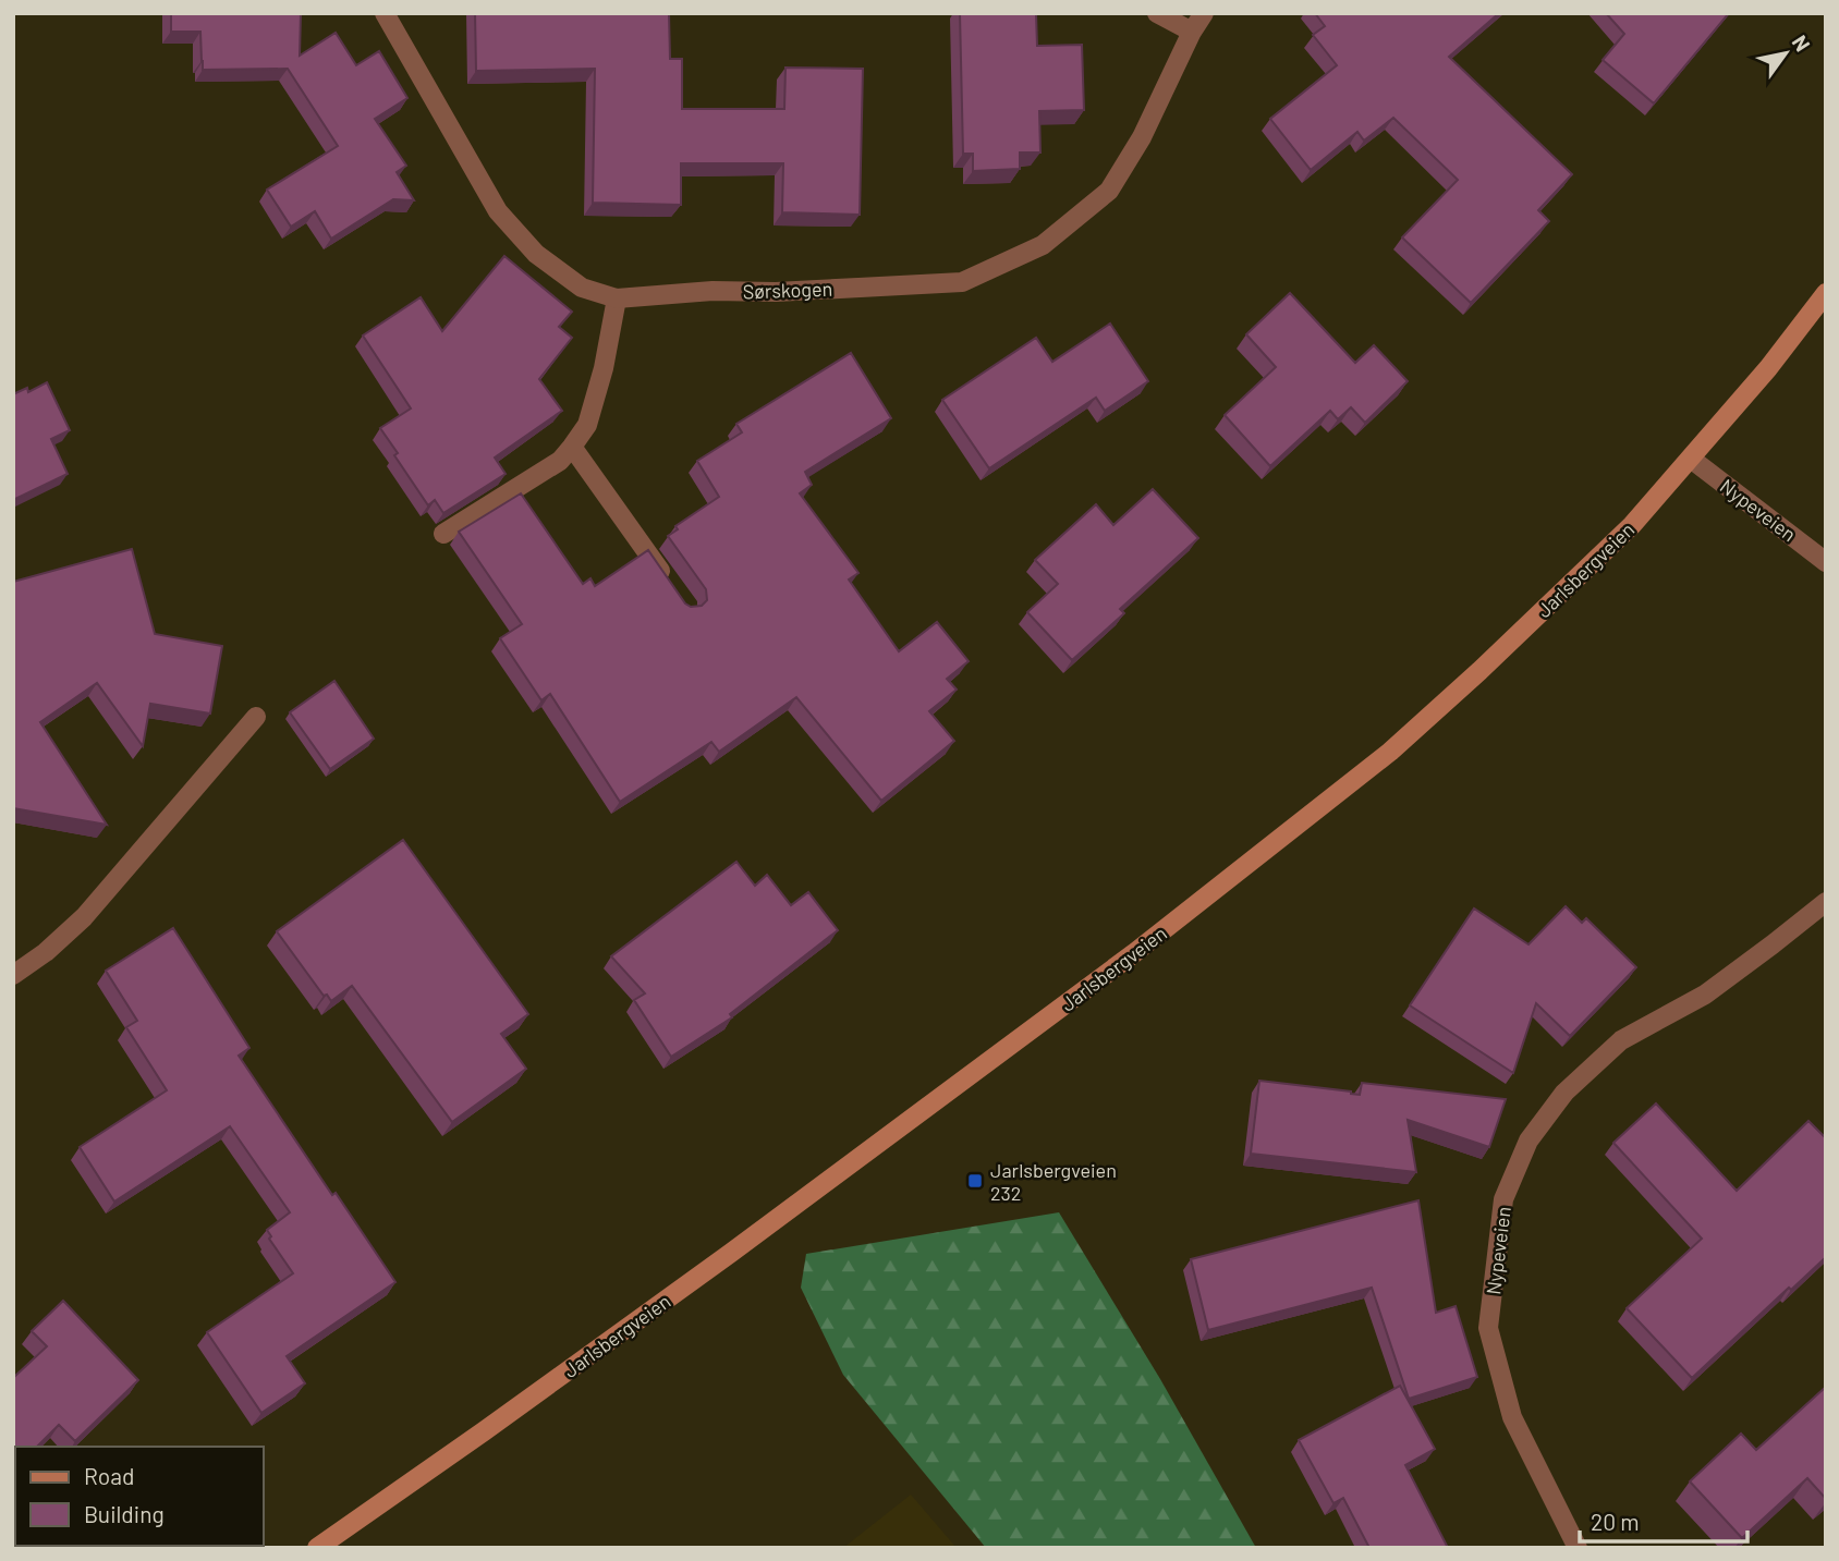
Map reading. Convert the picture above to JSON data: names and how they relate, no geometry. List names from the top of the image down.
{
  "streets": {
    "main road": ["Jarlsbergveien"],
    "street": ["Sørskogen", "Nypeveien"]
  },
  "crossings": [
    ["Nypeveien", "Jarlsbergveien"]
  ],
  "places": {
    "transit": ["Jarlsbergveien 232"]
  },
  "legend": ["Road", "Building"],
  "scale_bar": "20 m",
  "north": "top right"
}
